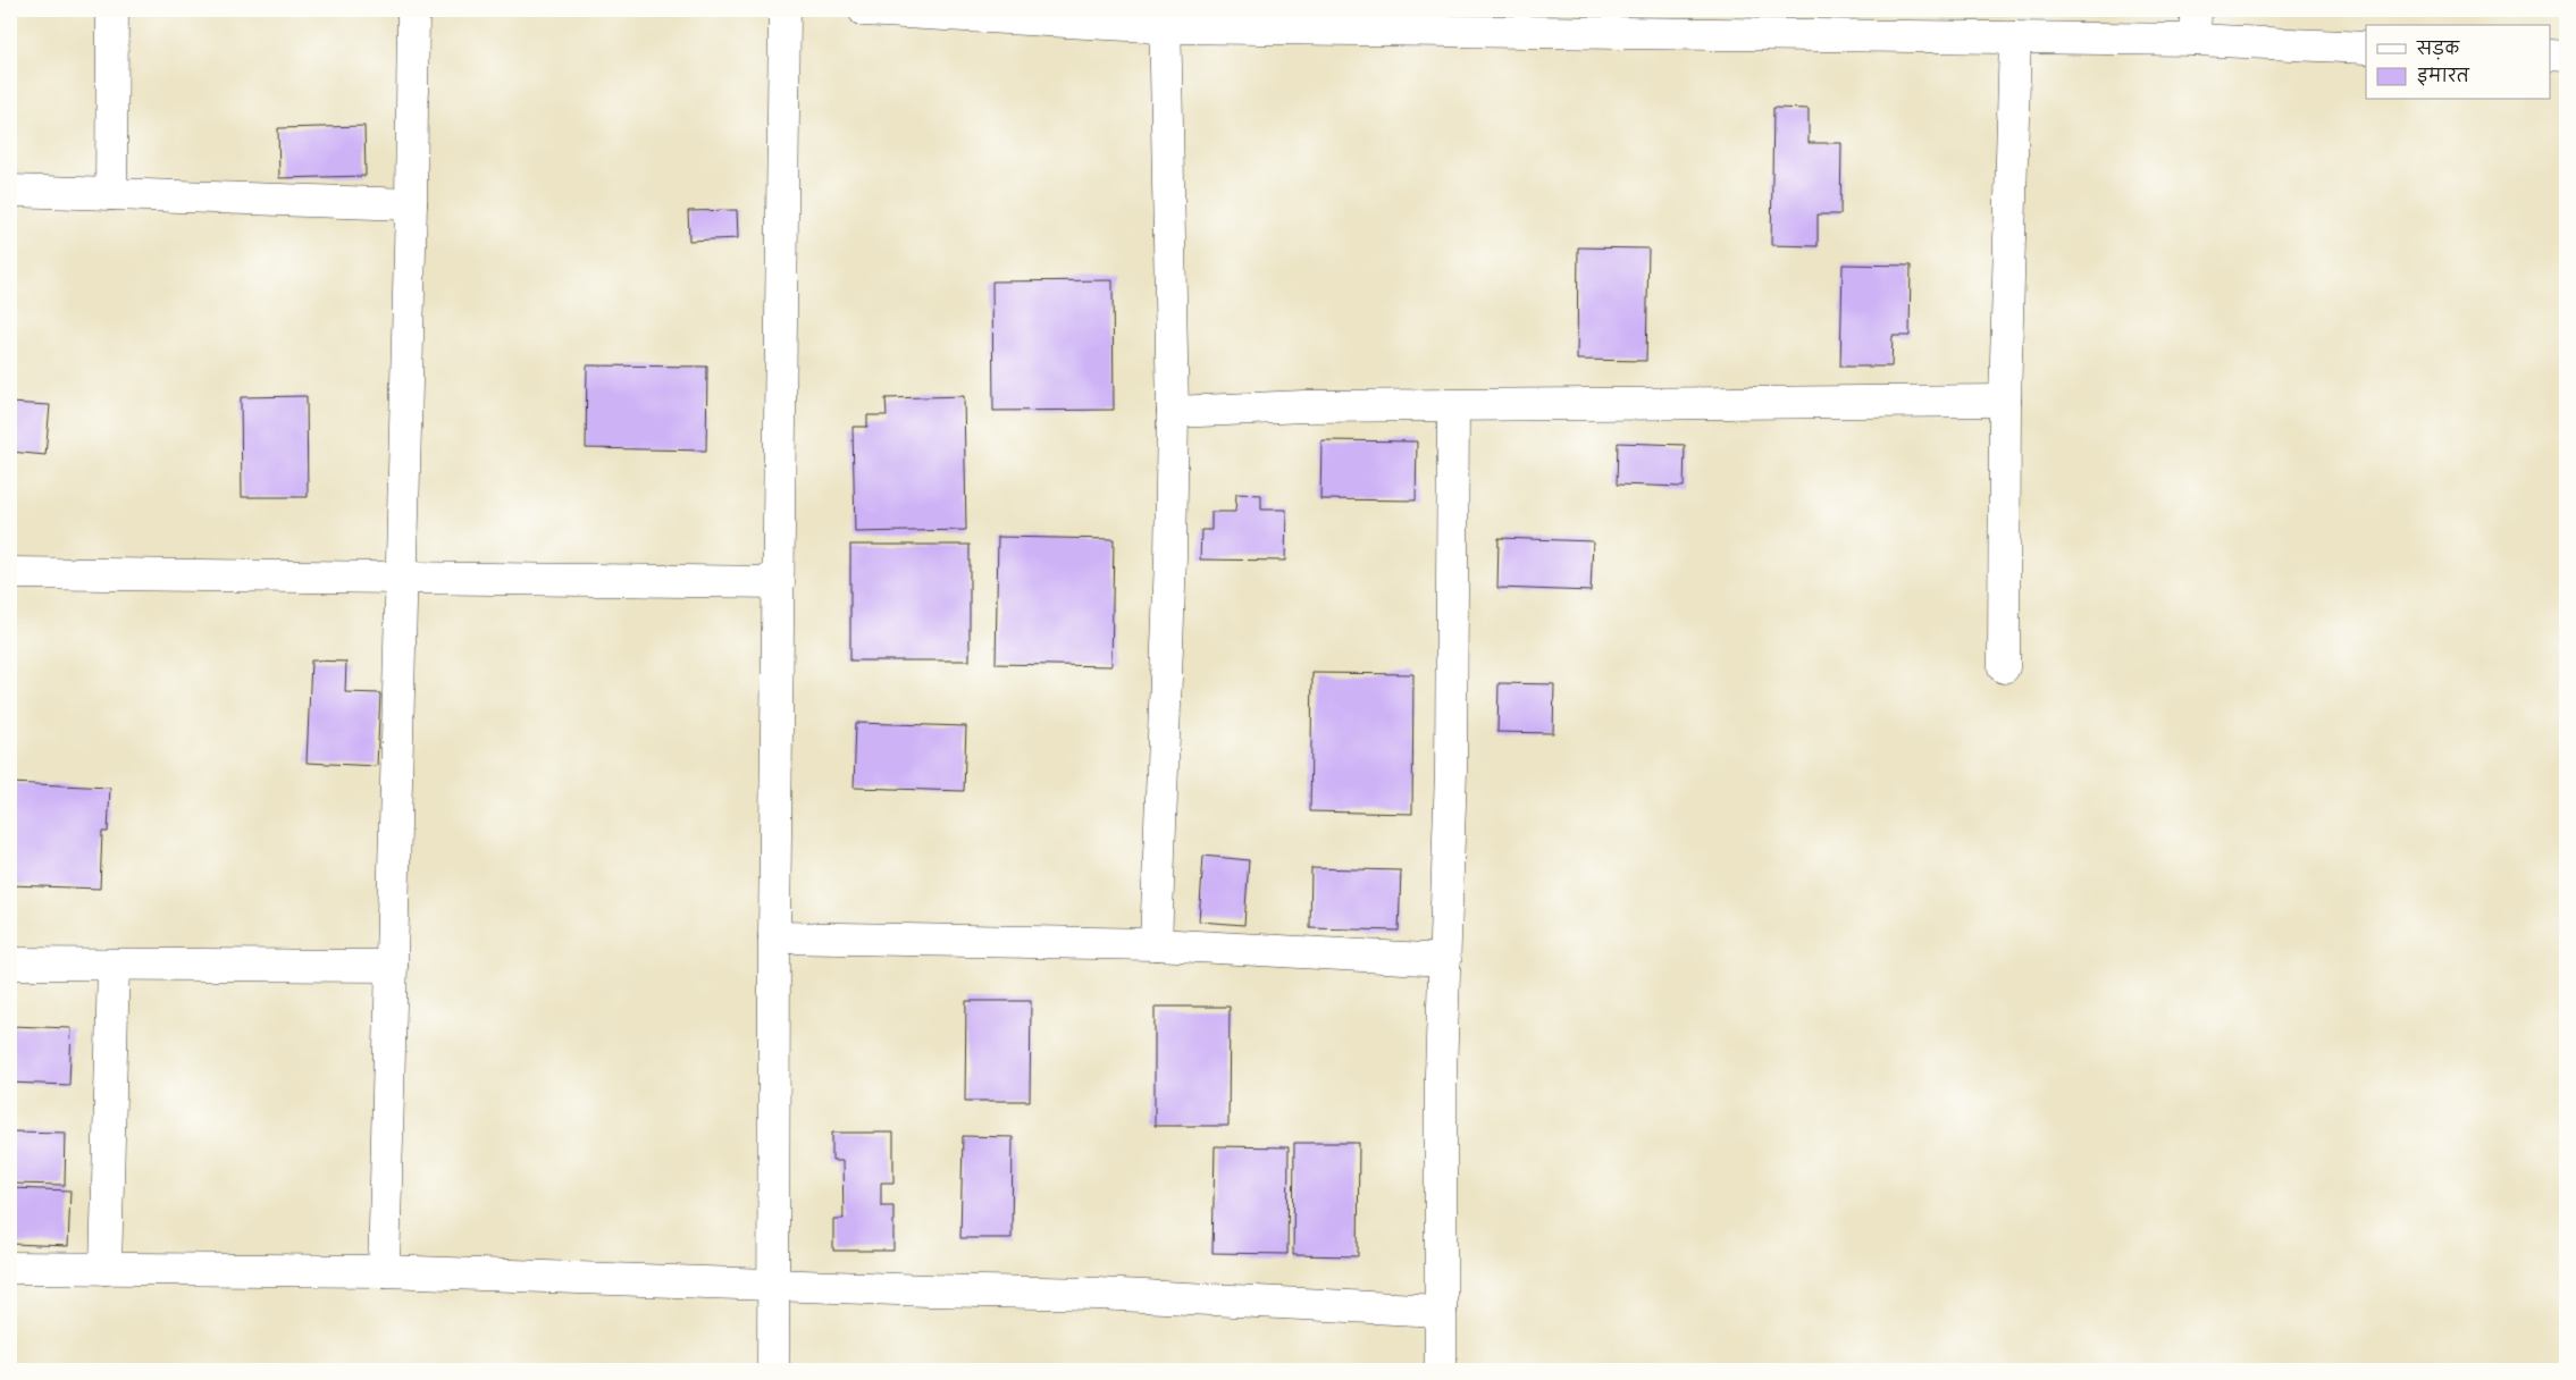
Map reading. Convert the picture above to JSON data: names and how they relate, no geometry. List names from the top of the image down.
{
  "legend": ["सड़क", "इमारत"]
}
